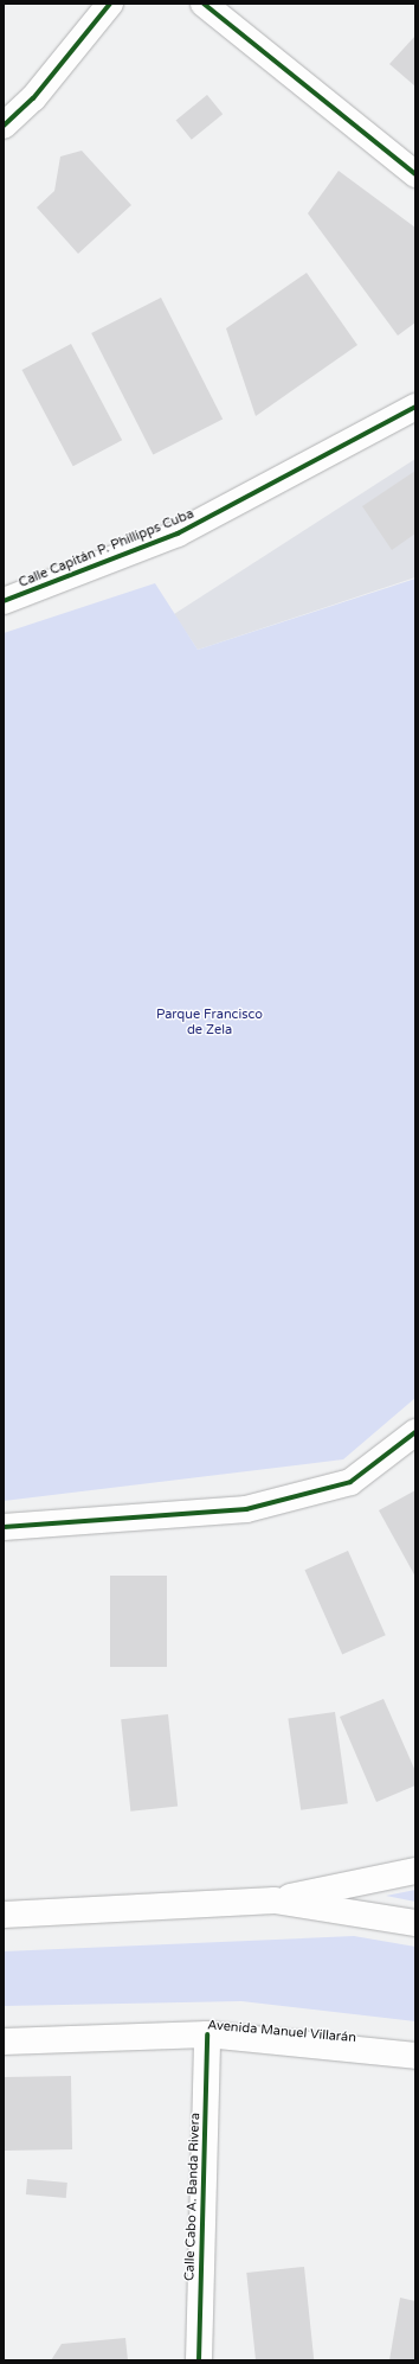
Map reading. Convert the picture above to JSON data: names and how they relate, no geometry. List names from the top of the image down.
{
  "streets": {
    "street": ["Calle Capitán P. Phillipps Cuba", "Avenida Manuel Villarán", "Calle Cabo A. Banda Rivera"]
  },
  "crossings": [
    ["Avenida Manuel Villarán", "Calle Cabo A. Banda Rivera"]
  ],
  "parks": ["Parque Francisco de Zela"]
}
